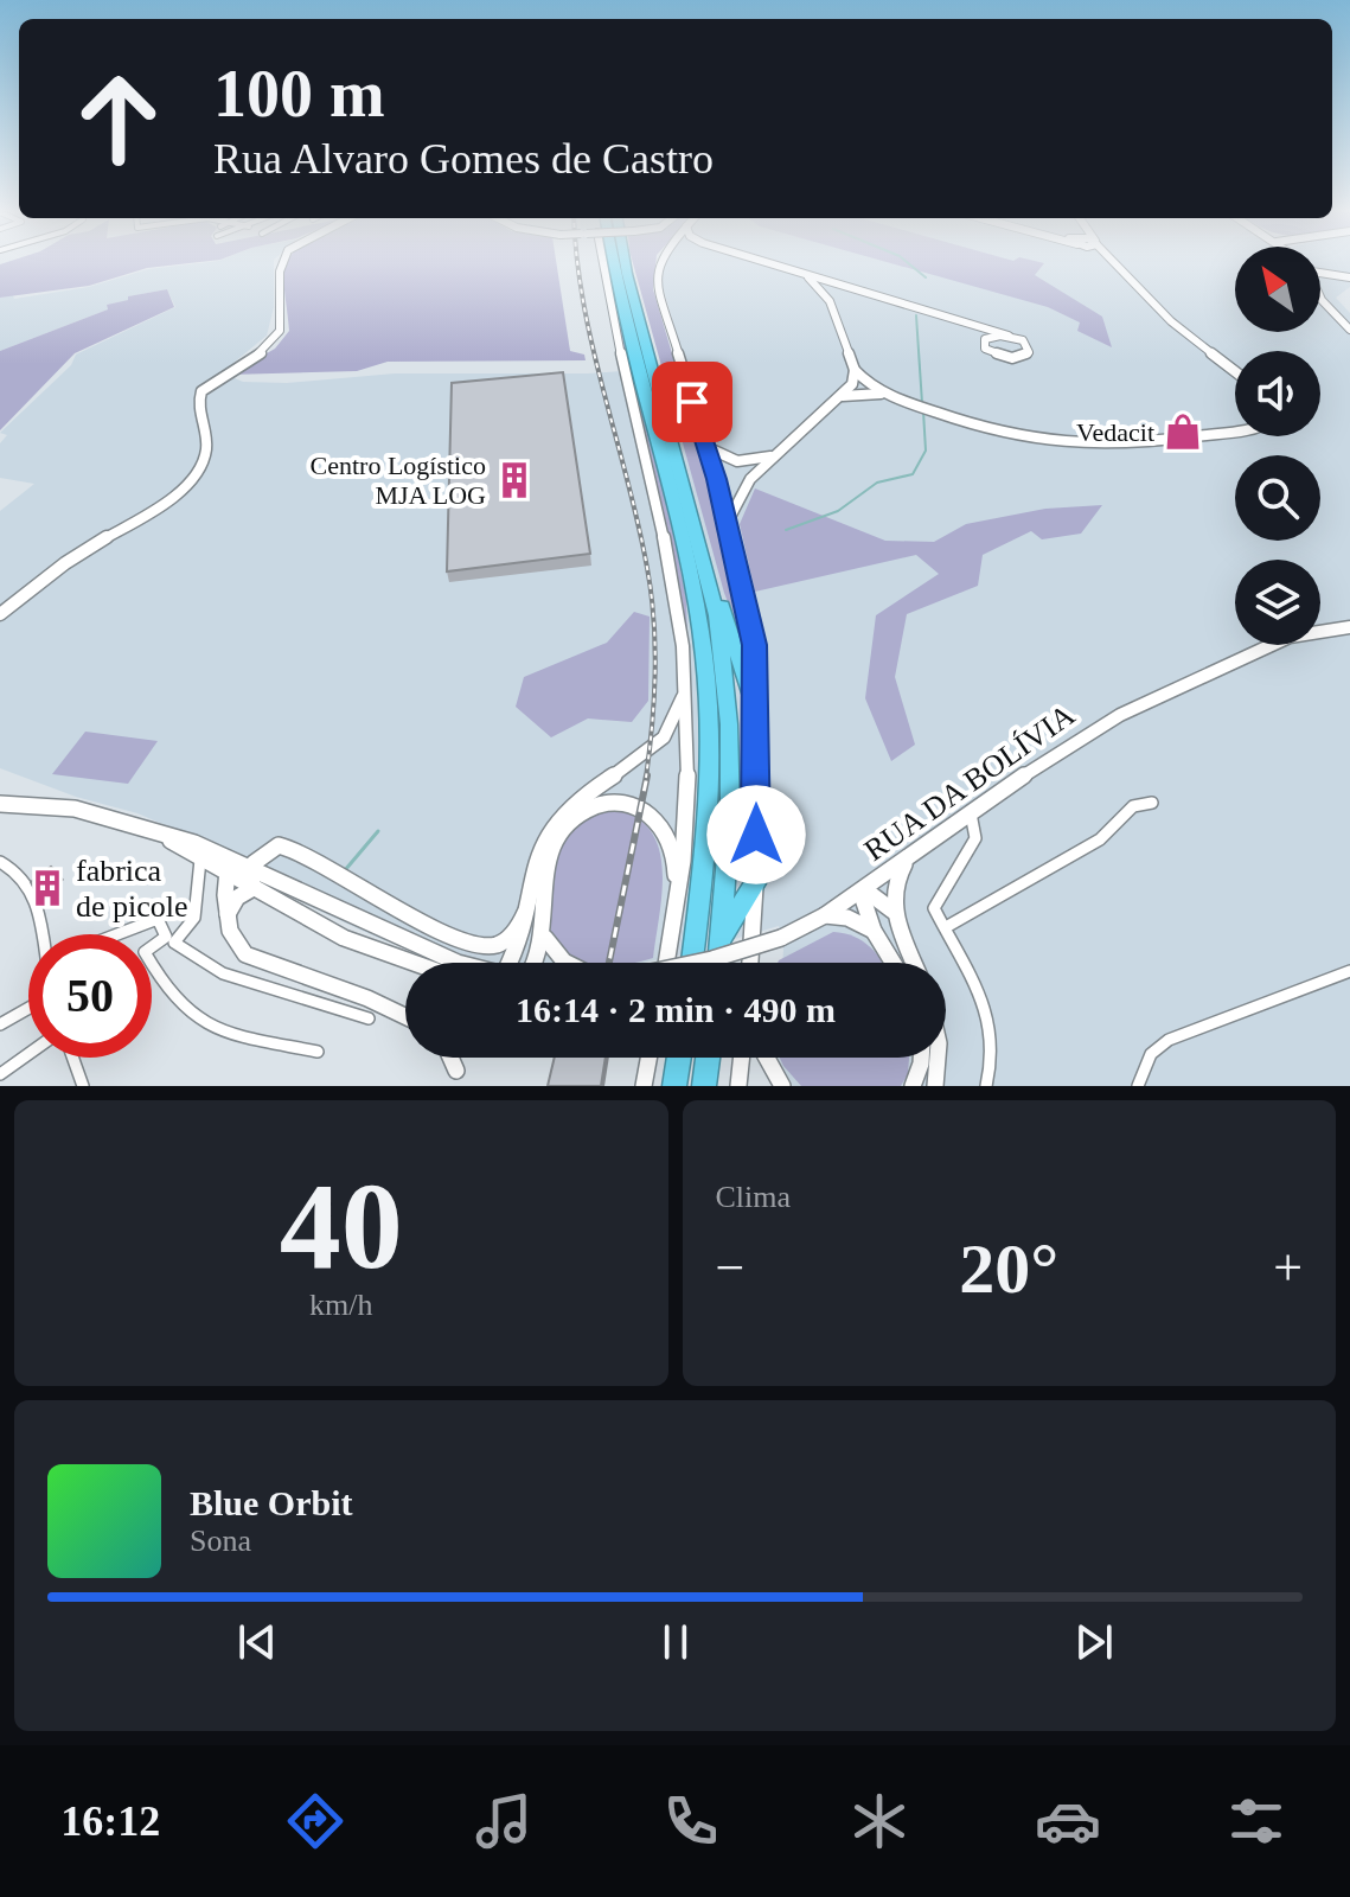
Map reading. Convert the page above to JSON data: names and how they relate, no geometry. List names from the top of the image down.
{
  "streets": {
    "main road": ["RUA DA BOLÍVIA"]
  },
  "places": {
    "shop": ["Vedacit"],
    "building": ["Centro Logístico MJA LOG", "fabrica de picole"]
  },
  "north": "top left",
  "page": {
    "turn": ["100 m", "Rua Alvaro Gomes de Castro"],
    "limit": "50",
    "trip": "16:14 · 2 min · 490 m",
    "tile": [
      ["40", "km/h"],
      "Clima"
    ],
    "heat": ["−", "20°", "+"],
    "song": ["Blue Orbit", "Sona"],
    "tabs": "16:12"
  }
}
